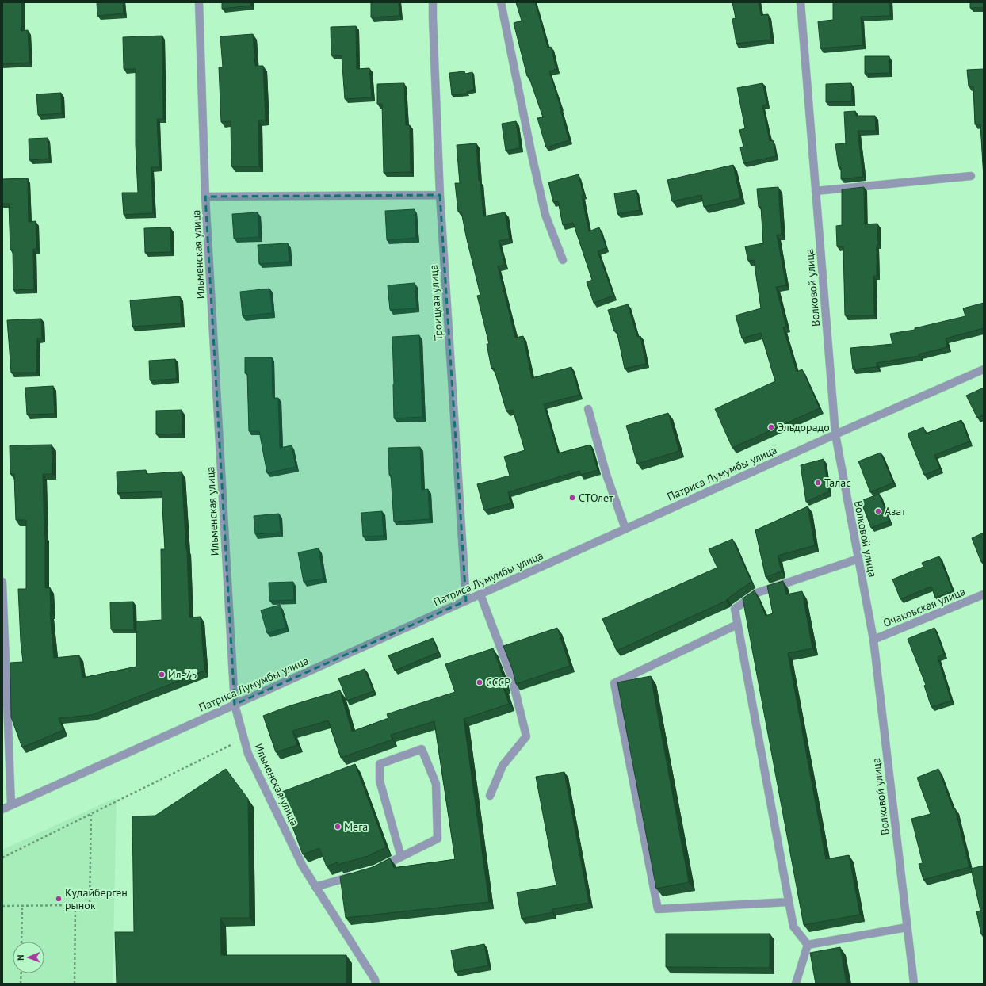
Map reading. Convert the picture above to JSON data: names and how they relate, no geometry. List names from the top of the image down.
{
  "streets": {
    "street": [
      "Ильменская улица",
      "Волковой улица",
      "Троицкая улица",
      "Патриса Лумумбы улица",
      "Очаковская улица"
    ]
  },
  "crossings": [
    ["Ильменская улица", "Патриса Лумумбы улица"],
    ["Волковой улица", "Патриса Лумумбы улица"],
    ["Волковой улица", "Очаковская улица"],
    ["Троицкая улица", "Патриса Лумумбы улица"]
  ],
  "places": [
    "Эльдорадо",
    "Талас",
    "СТОлет",
    "Азат",
    "Ил-75",
    "СССР",
    "Мега",
    "Кудайберген рынок"
  ],
  "north": "left"
}
